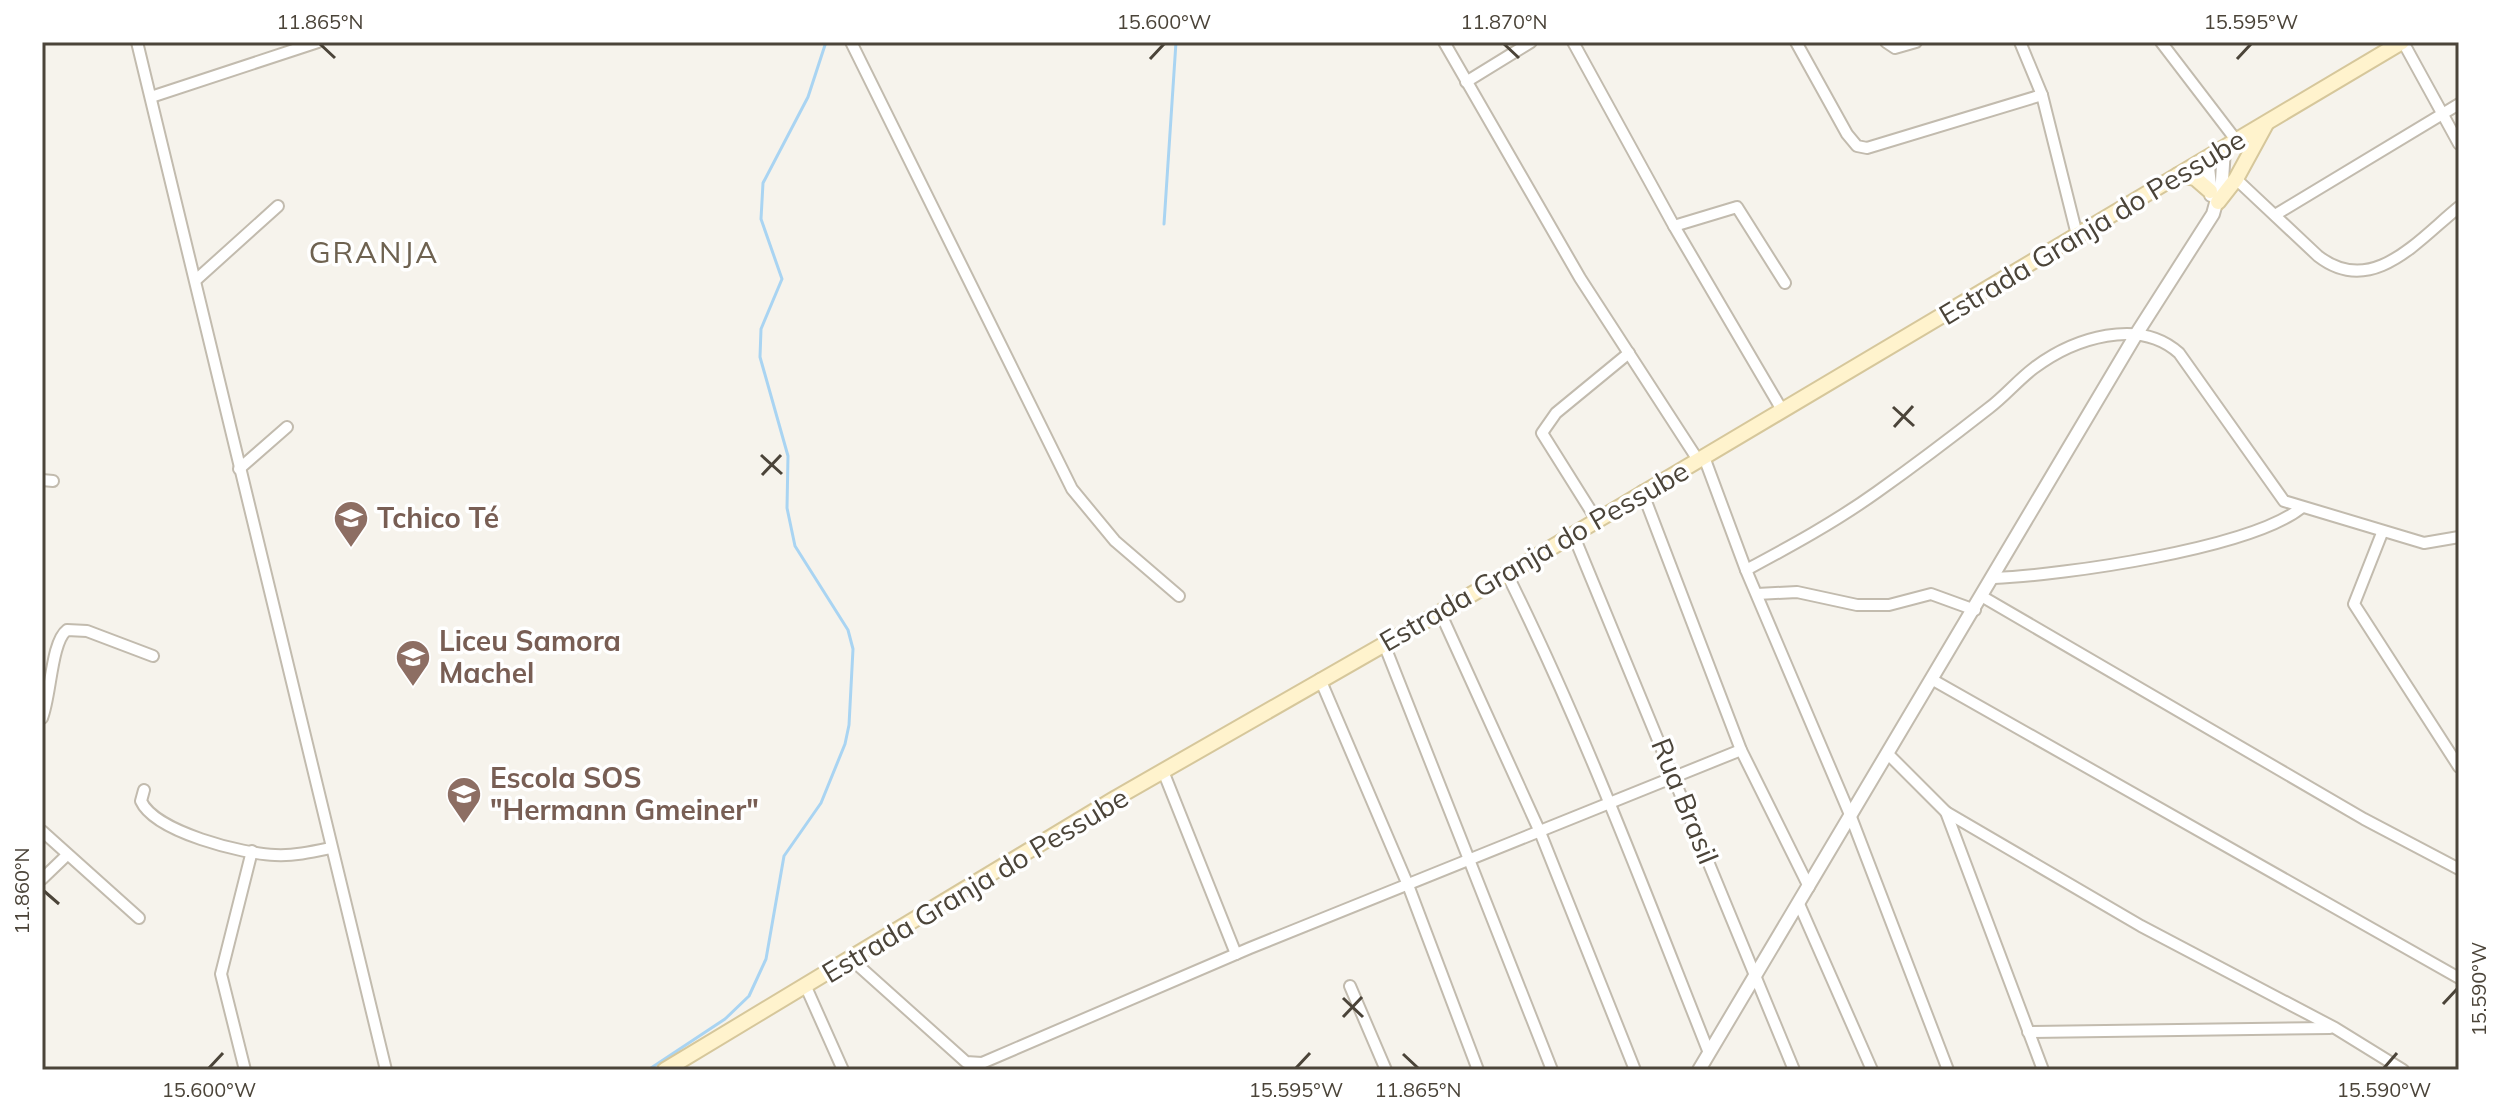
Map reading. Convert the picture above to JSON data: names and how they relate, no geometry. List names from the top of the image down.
{
  "streets": {
    "main road": ["Estrada Granja do Pessube"],
    "street": ["Rua Brasil"]
  },
  "crossings": [
    ["Estrada Granja do Pessube", "Rua Brasil"]
  ],
  "districts": ["GRANJA"],
  "places": {
    "school or university": ["Tchico Té", "Liceu Samora Machel", "Escola SOS \"Hermann Gmeiner\""]
  },
  "coordinates": [
    "11.865°N",
    "15.600°W",
    "11.870°N",
    "15.595°W",
    "11.860°N",
    "15.590°W"
  ]
}
